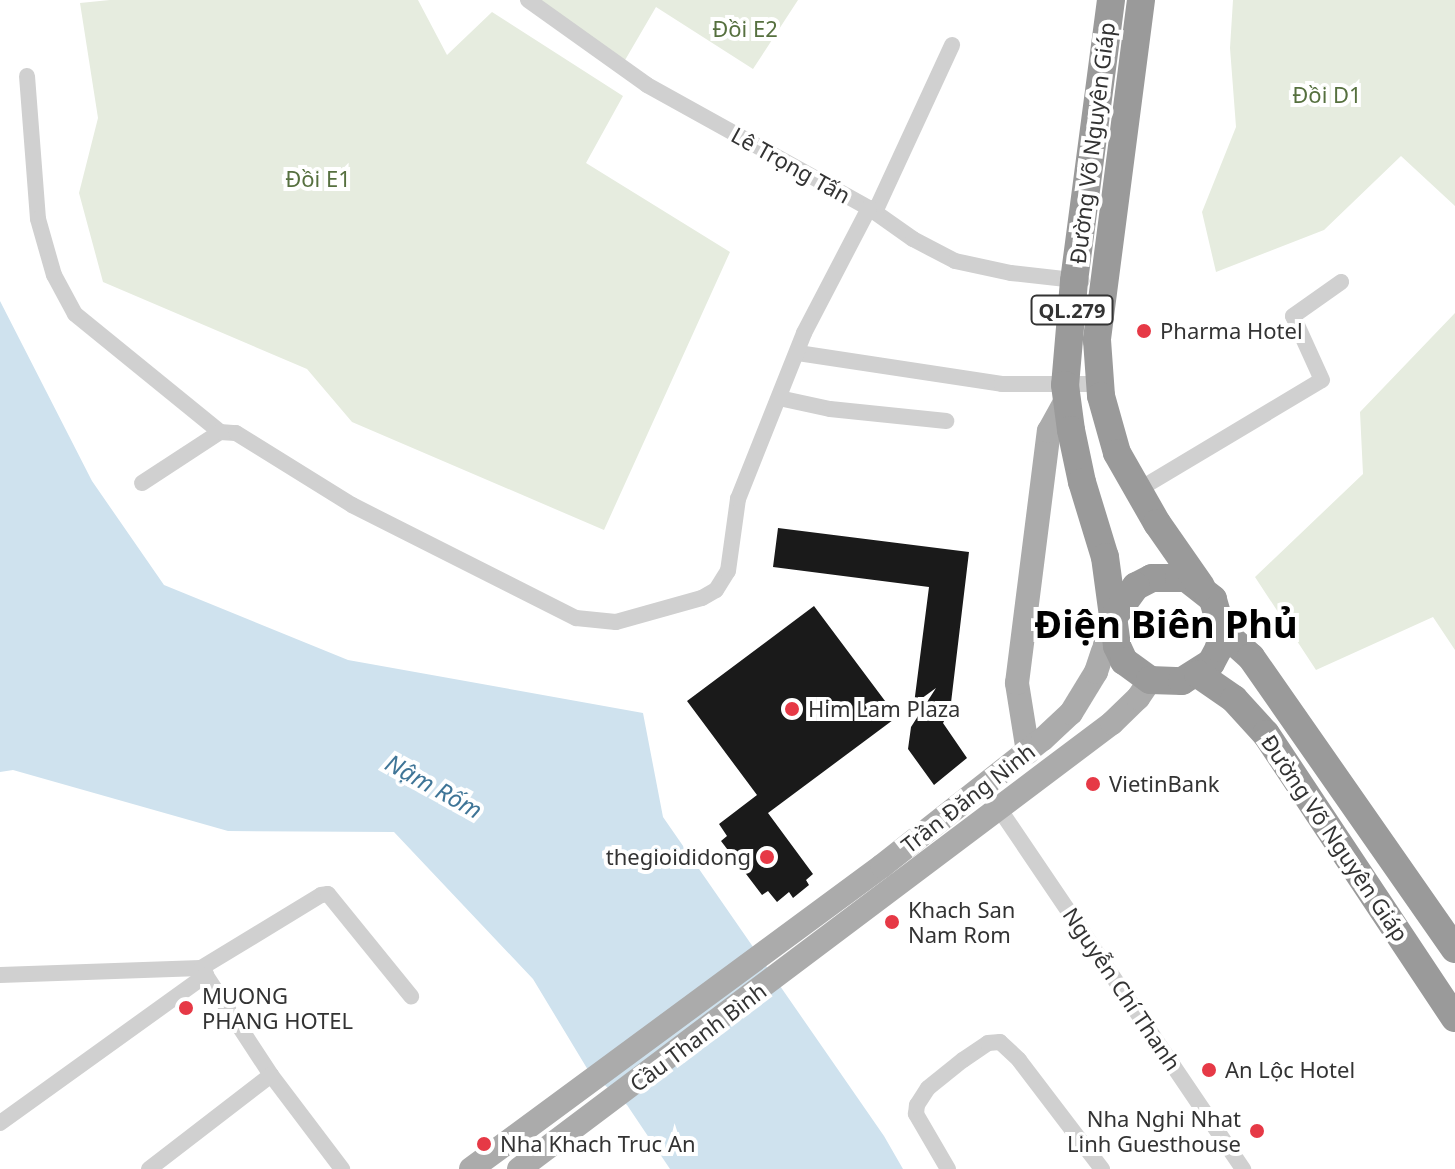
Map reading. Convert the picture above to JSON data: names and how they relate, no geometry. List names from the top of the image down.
{
  "streets": {
    "highway": ["Đường Võ Nguyên Giáp", "QL.279"],
    "main road": ["Trần Đăng Ninh", "Cầu Thanh Bình"],
    "street": ["Lê Trọng Tấn", "Nguyễn Chí Thanh"]
  },
  "crossings": [
    ["Đường Võ Nguyên Giáp", "Lê Trọng Tấn"],
    ["Đường Võ Nguyên Giáp", "QL.279"],
    ["Đường Võ Nguyên Giáp", "Trần Đăng Ninh"],
    ["QL.279", "Trần Đăng Ninh"],
    ["Trần Đăng Ninh", "Nguyễn Chí Thanh"],
    ["Trần Đăng Ninh", "Cầu Thanh Bình"]
  ],
  "districts": ["Điện Biên Phủ"],
  "water": ["Nậm Rốm"],
  "parks": ["Đồi E2", "Đồi D1", "Đồi E1"],
  "places": [
    "Pharma Hotel",
    "Him Lam Plaza",
    "VietinBank",
    "thegioididong",
    "Khach San Nam Rom",
    "MUONG PHANG HOTEL",
    "An Lộc Hotel",
    "Nha Nghi Nhat Linh Guesthouse",
    "Nha Khach Truc An"
  ]
}
